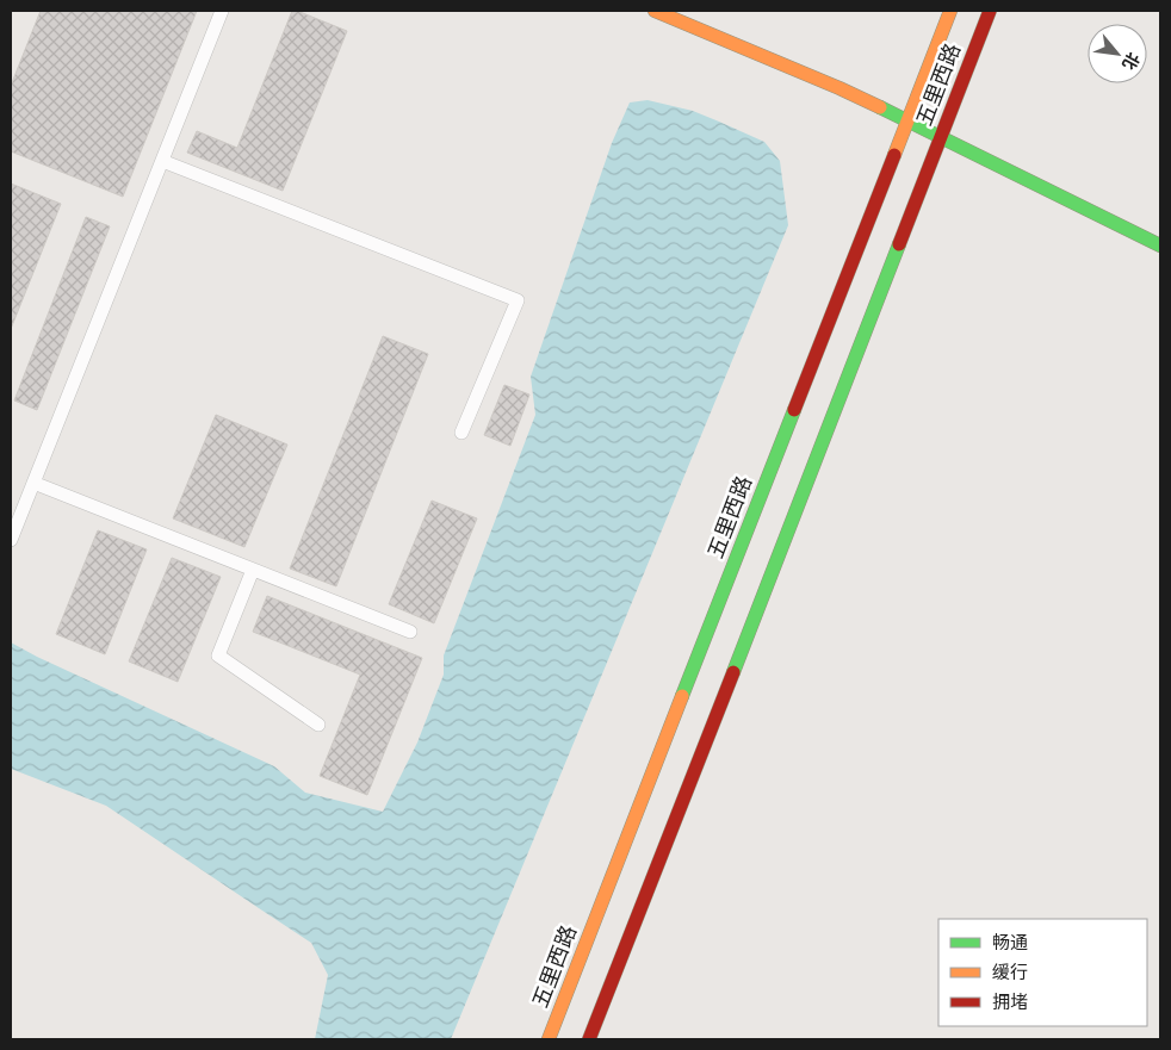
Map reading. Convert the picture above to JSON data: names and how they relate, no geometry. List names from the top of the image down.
{
  "streets": {
    "main road": ["五里西路"]
  },
  "legend": ["畅通", "缓行", "拥堵"],
  "north": "bottom right"
}
